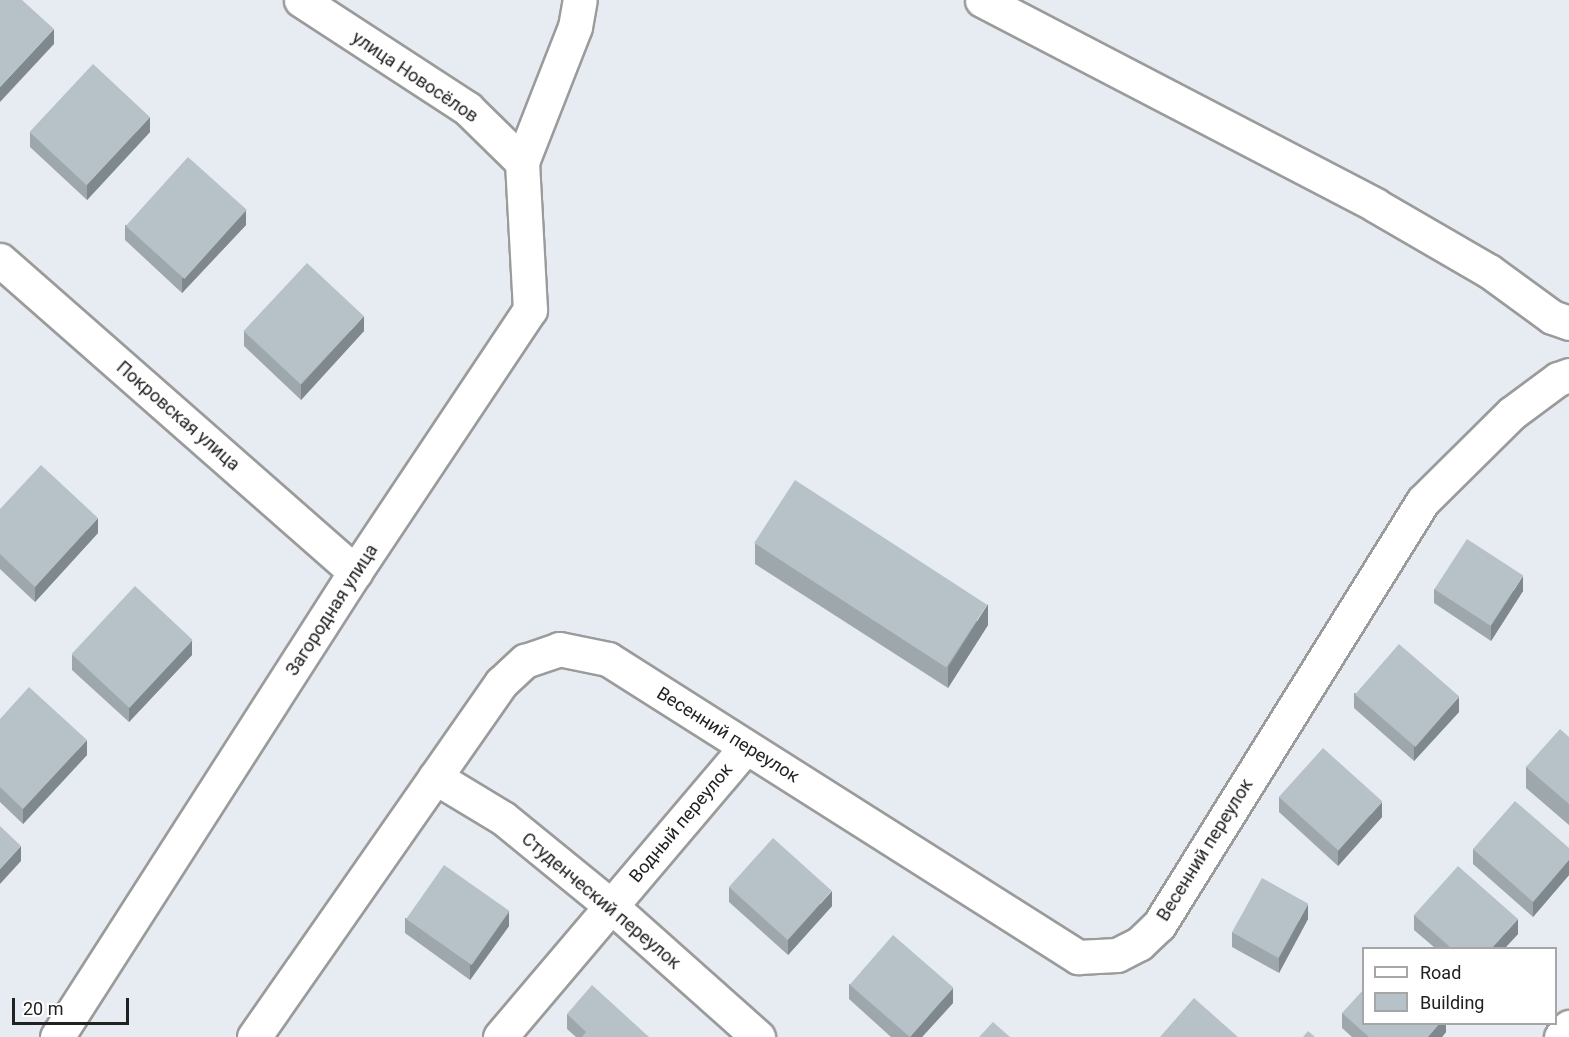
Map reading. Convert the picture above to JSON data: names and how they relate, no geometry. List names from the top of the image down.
{
  "streets": {
    "street": [
      "улица Новосёлов",
      "Покровская улица",
      "Загородная улица",
      "Весенний переулок",
      "Водный переулок",
      "Студенческий переулок"
    ]
  },
  "crossings": [
    ["улица Новосёлов", "Загородная улица"],
    ["Покровская улица", "Загородная улица"],
    ["Весенний переулок", "Водный переулок"],
    ["Весенний переулок", "Студенческий переулок"],
    ["Водный переулок", "Студенческий переулок"]
  ],
  "legend": ["Road", "Building"],
  "scale_bar": "20 m"
}
